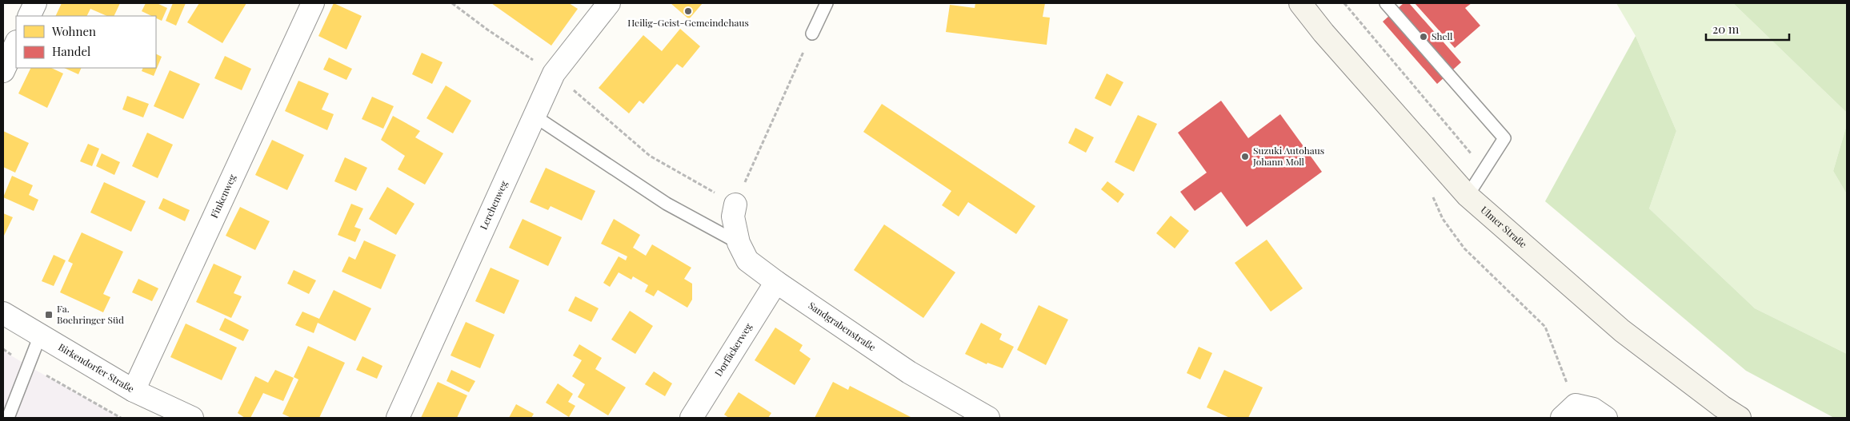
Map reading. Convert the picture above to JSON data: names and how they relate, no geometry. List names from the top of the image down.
{
  "streets": {
    "main road": ["Ulmer Straße"],
    "street": [
      "Finkenweg",
      "Lerchenweg",
      "Sandgrabenstraße",
      "Dorfäckerweg",
      "Birkendorfer Straße"
    ]
  },
  "crossings": [
    ["Finkenweg", "Birkendorfer Straße"],
    ["Sandgrabenstraße", "Dorfäckerweg"]
  ],
  "places": {
    "other": ["Heilig-Geist-Gemeindehaus", "Shell", "Suzuki Autohaus Johann Moll"],
    "transit": ["Fa. Boehringer Süd"]
  },
  "legend": ["Wohnen", "Handel"],
  "scale_bar": "20 m"
}
